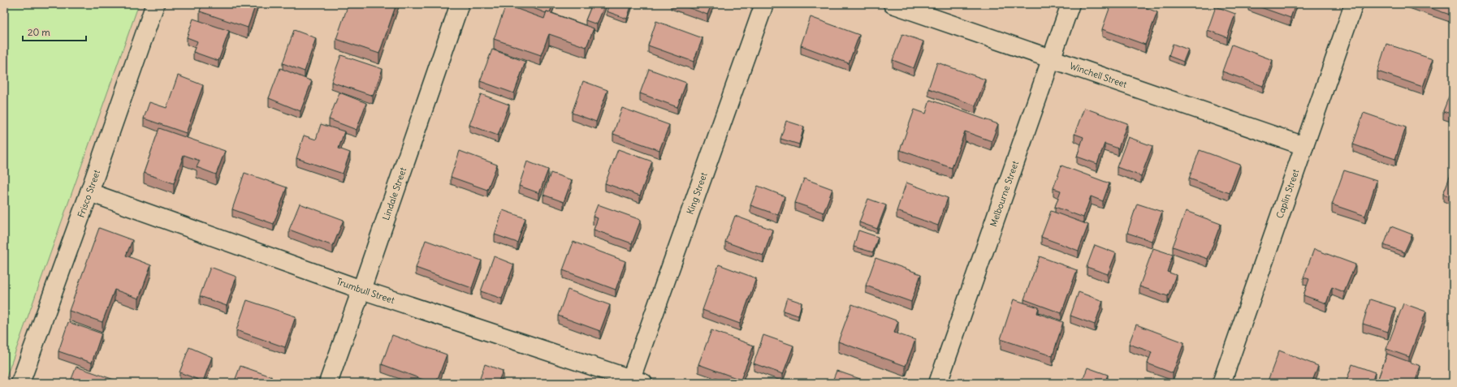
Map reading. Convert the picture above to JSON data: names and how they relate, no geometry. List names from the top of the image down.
{
  "streets": {
    "street": [
      "Winchell Street",
      "King Street",
      "Frisco Street",
      "Lindale Street",
      "Melbourne Street",
      "Caplin Street",
      "Trumbull Street"
    ]
  },
  "crossings": [
    ["Winchell Street", "Melbourne Street"],
    ["Winchell Street", "Caplin Street"],
    ["King Street", "Trumbull Street"],
    ["Frisco Street", "Trumbull Street"],
    ["Lindale Street", "Trumbull Street"]
  ],
  "scale_bar": "20 m"
}
